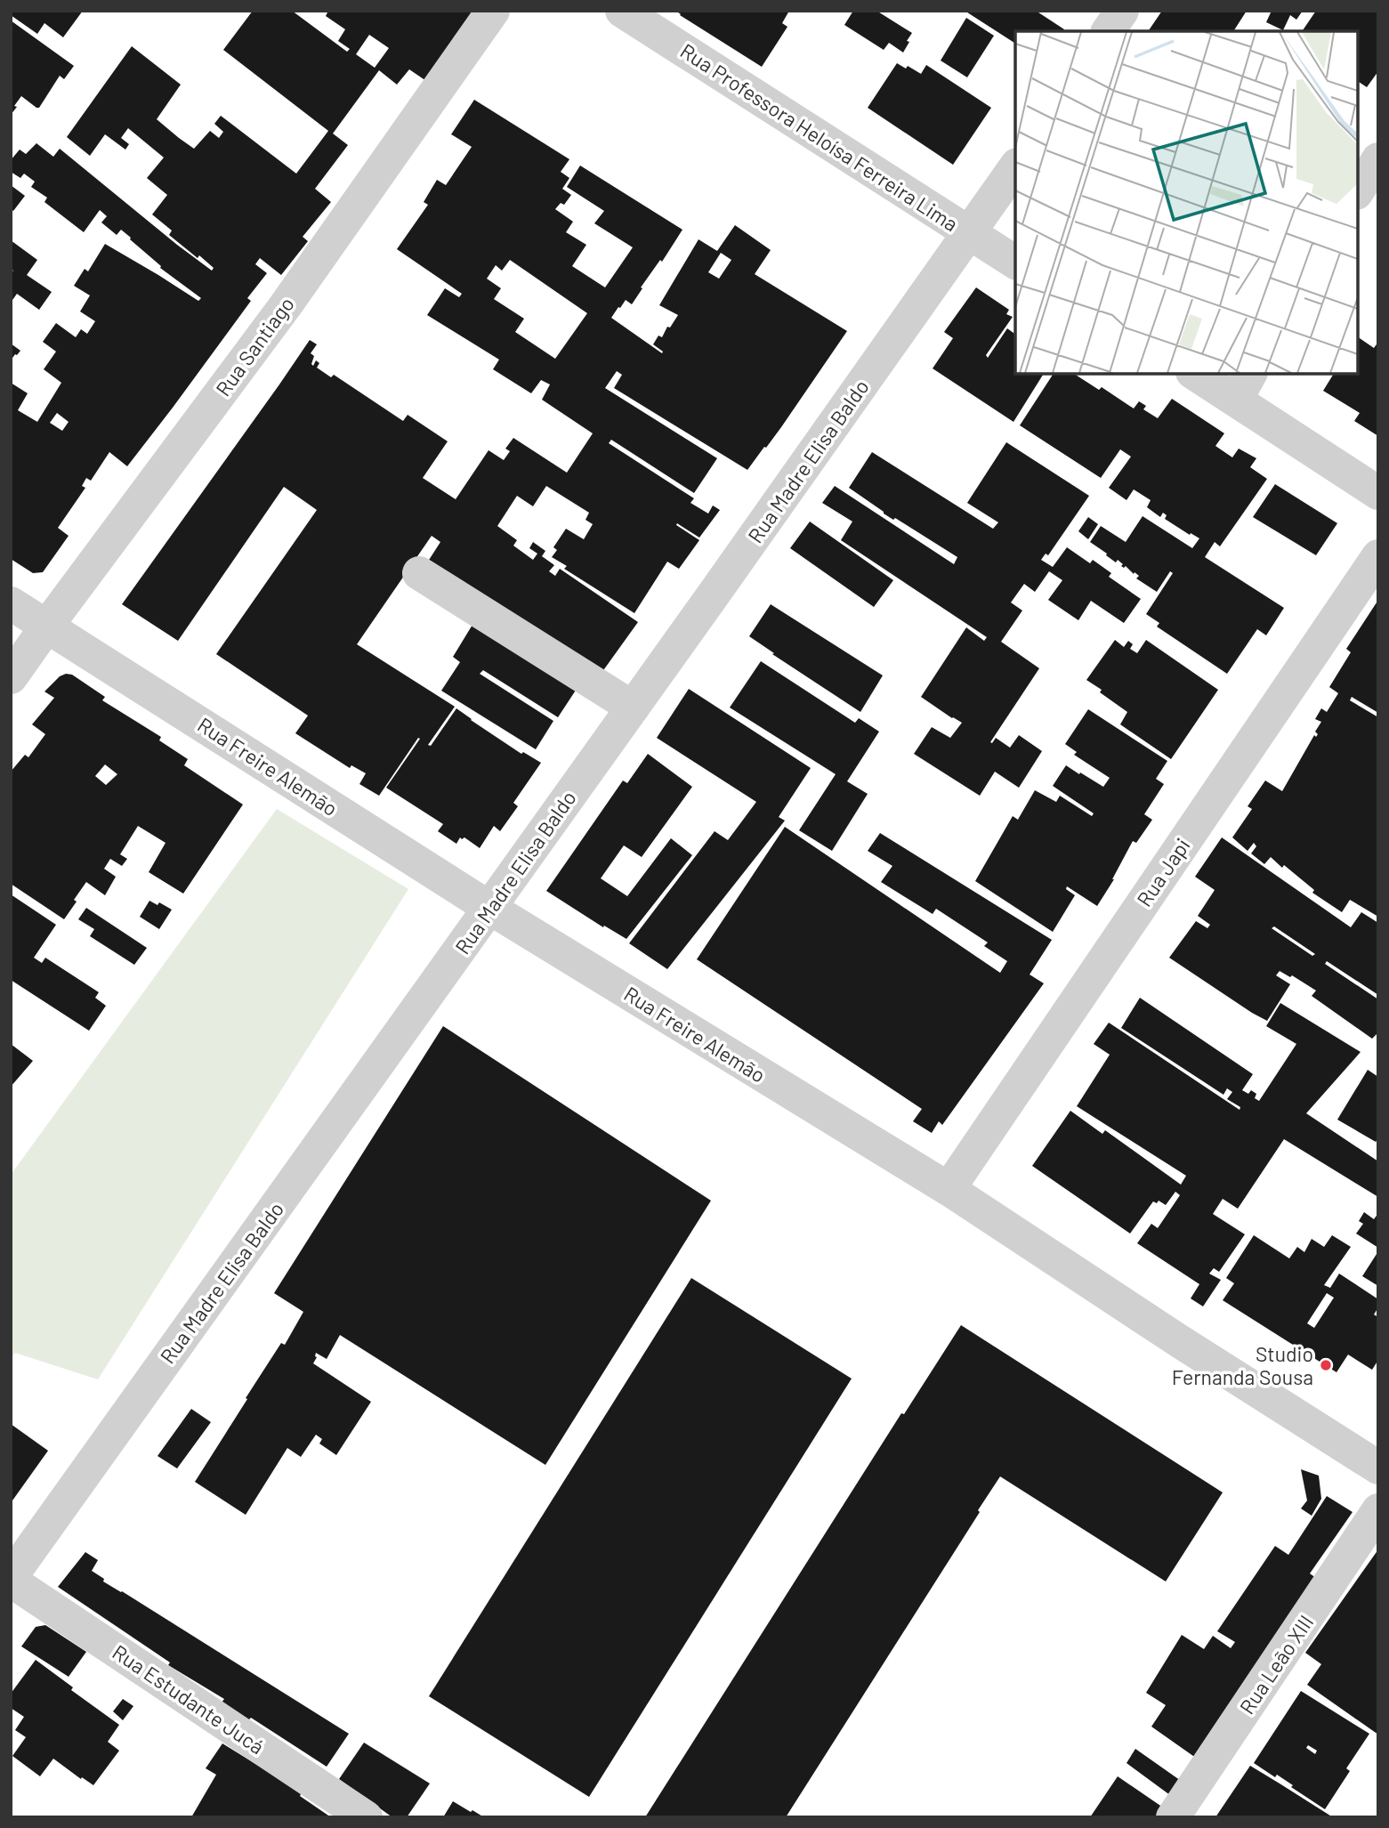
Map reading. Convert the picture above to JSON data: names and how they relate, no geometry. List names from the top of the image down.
{
  "streets": {
    "street": [
      "Rua Professora Heloísa Ferreira Lima",
      "Rua Santiago",
      "Rua Madre Elisa Baldo",
      "Rua Freire Alemão",
      "Rua Japi",
      "Rua Leão XIII",
      "Rua Estudante Jucá"
    ]
  },
  "crossings": [
    ["Rua Professora Heloísa Ferreira Lima", "Rua Madre Elisa Baldo"],
    ["Rua Santiago", "Rua Freire Alemão"],
    ["Rua Madre Elisa Baldo", "Rua Freire Alemão"],
    ["Rua Madre Elisa Baldo", "Rua Estudante Jucá"],
    ["Rua Freire Alemão", "Rua Japi"]
  ],
  "places": ["Studio Fernanda Sousa"]
}
